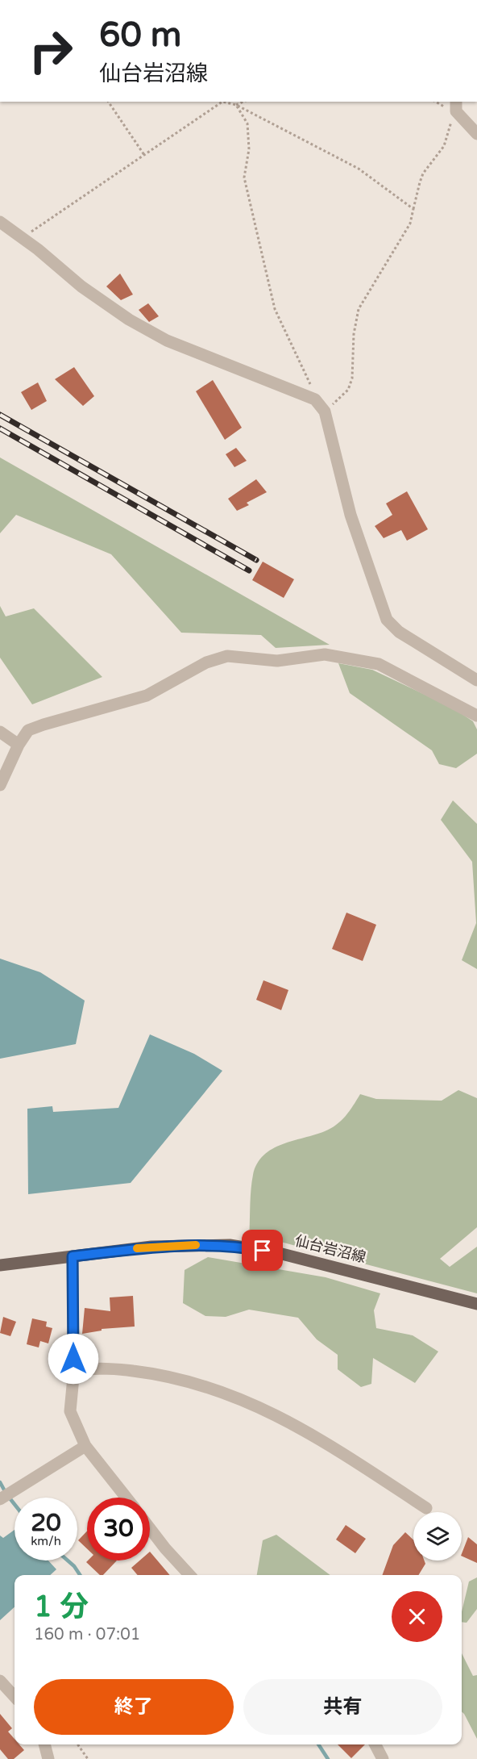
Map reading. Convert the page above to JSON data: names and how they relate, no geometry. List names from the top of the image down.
{
  "streets": {
    "main road": ["仙台岩沼線"]
  },
  "page": {
    "turn": ["60 m", "仙台岩沼線"],
    "speed": "20 km/h",
    "limit": "30",
    "heading": ["1 分", "160 m · 07:01"],
    "buttons": ["終了", "共有"]
  }
}
